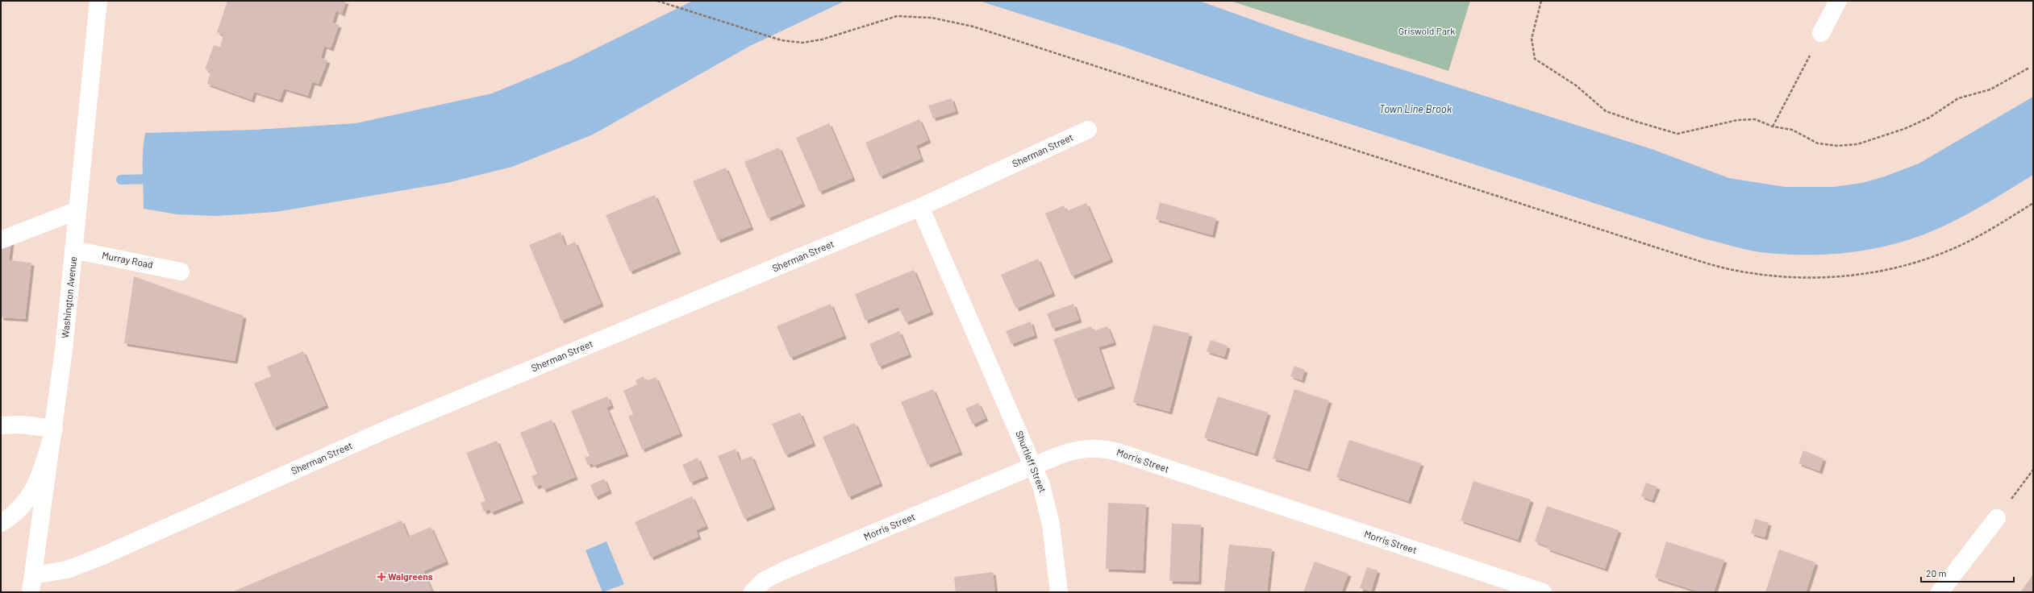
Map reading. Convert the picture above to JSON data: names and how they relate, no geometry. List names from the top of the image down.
{
  "streets": {
    "street": [
      "Sherman Street",
      "Murray Road",
      "Washington Avenue",
      "Morris Street",
      "Shurtleff Street"
    ]
  },
  "crossings": [
    ["Sherman Street", "Washington Avenue"],
    ["Sherman Street", "Shurtleff Street"],
    ["Murray Road", "Washington Avenue"],
    ["Morris Street", "Shurtleff Street"]
  ],
  "water": ["Town Line Brook"],
  "parks": ["Griswold Park"],
  "places": {
    "health": ["Walgreens"]
  },
  "scale_bar": "20 m"
}
